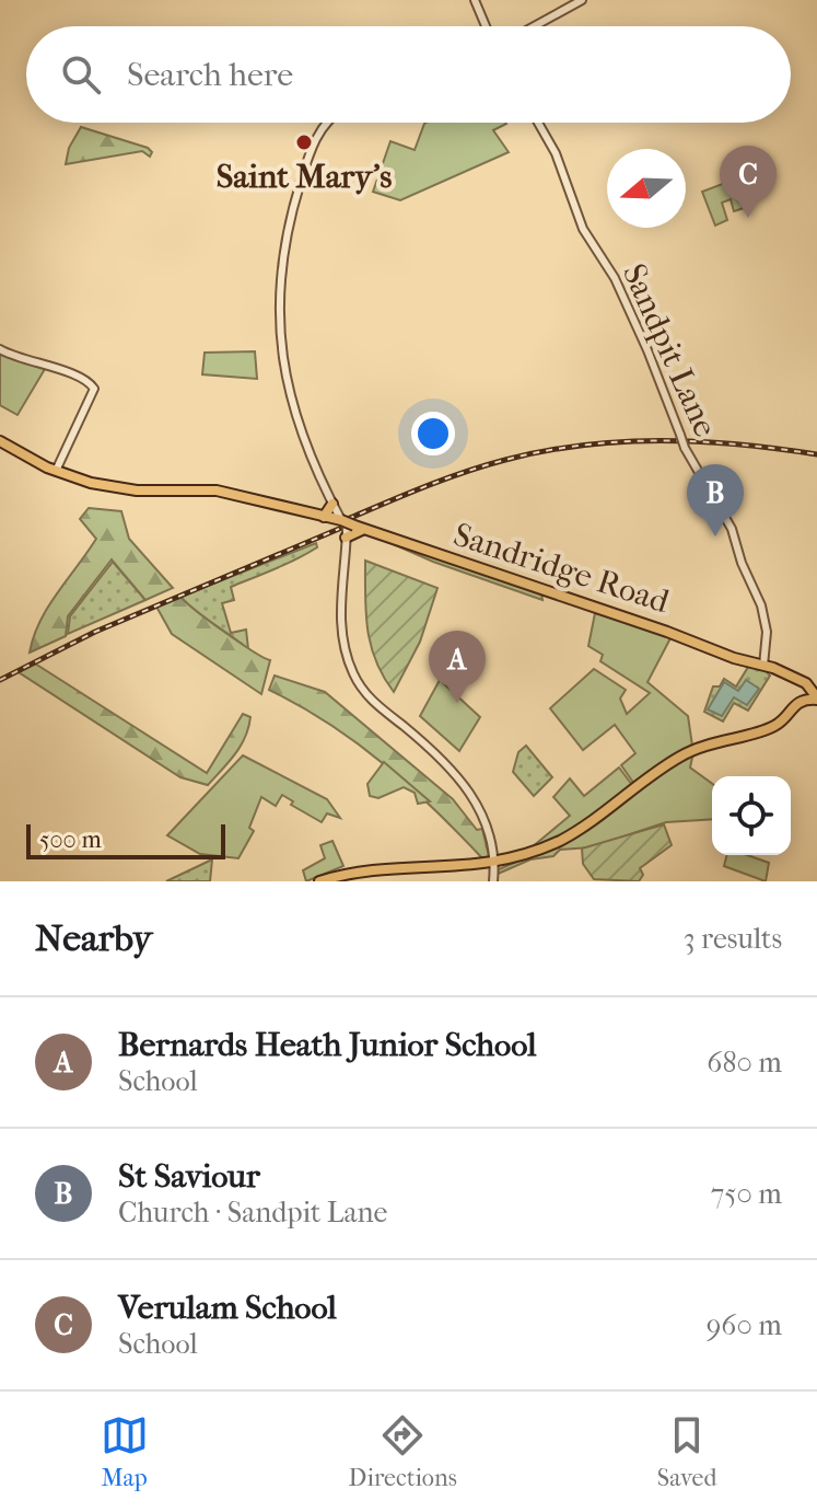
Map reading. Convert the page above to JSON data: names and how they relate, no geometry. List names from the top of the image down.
{
  "streets": {
    "main road": ["Sandridge Road"],
    "street": ["Sandpit Lane"]
  },
  "crossings": [
    ["Sandpit Lane", "Sandridge Road"]
  ],
  "places": ["Saint Mary's"],
  "scale_bar": "500 m",
  "north": "left",
  "page": {
    "search": "Search here",
    "pins": ["C", "B", "A"],
    "scale": "500 m",
    "heading": ["Nearby", "3 results"],
    "list": [
      {
        "mark": "A",
        "name": "Bernards Heath Junior School",
        "note": "School",
        "value": "680 m"
      },
      {
        "mark": "B",
        "name": "St Saviour",
        "note": "Church · Sandpit Lane",
        "value": "750 m"
      },
      {
        "mark": "C",
        "name": "Verulam School",
        "note": "School",
        "value": "960 m"
      }
    ],
    "nav": ["Map", "Directions", "Saved"]
  }
}
